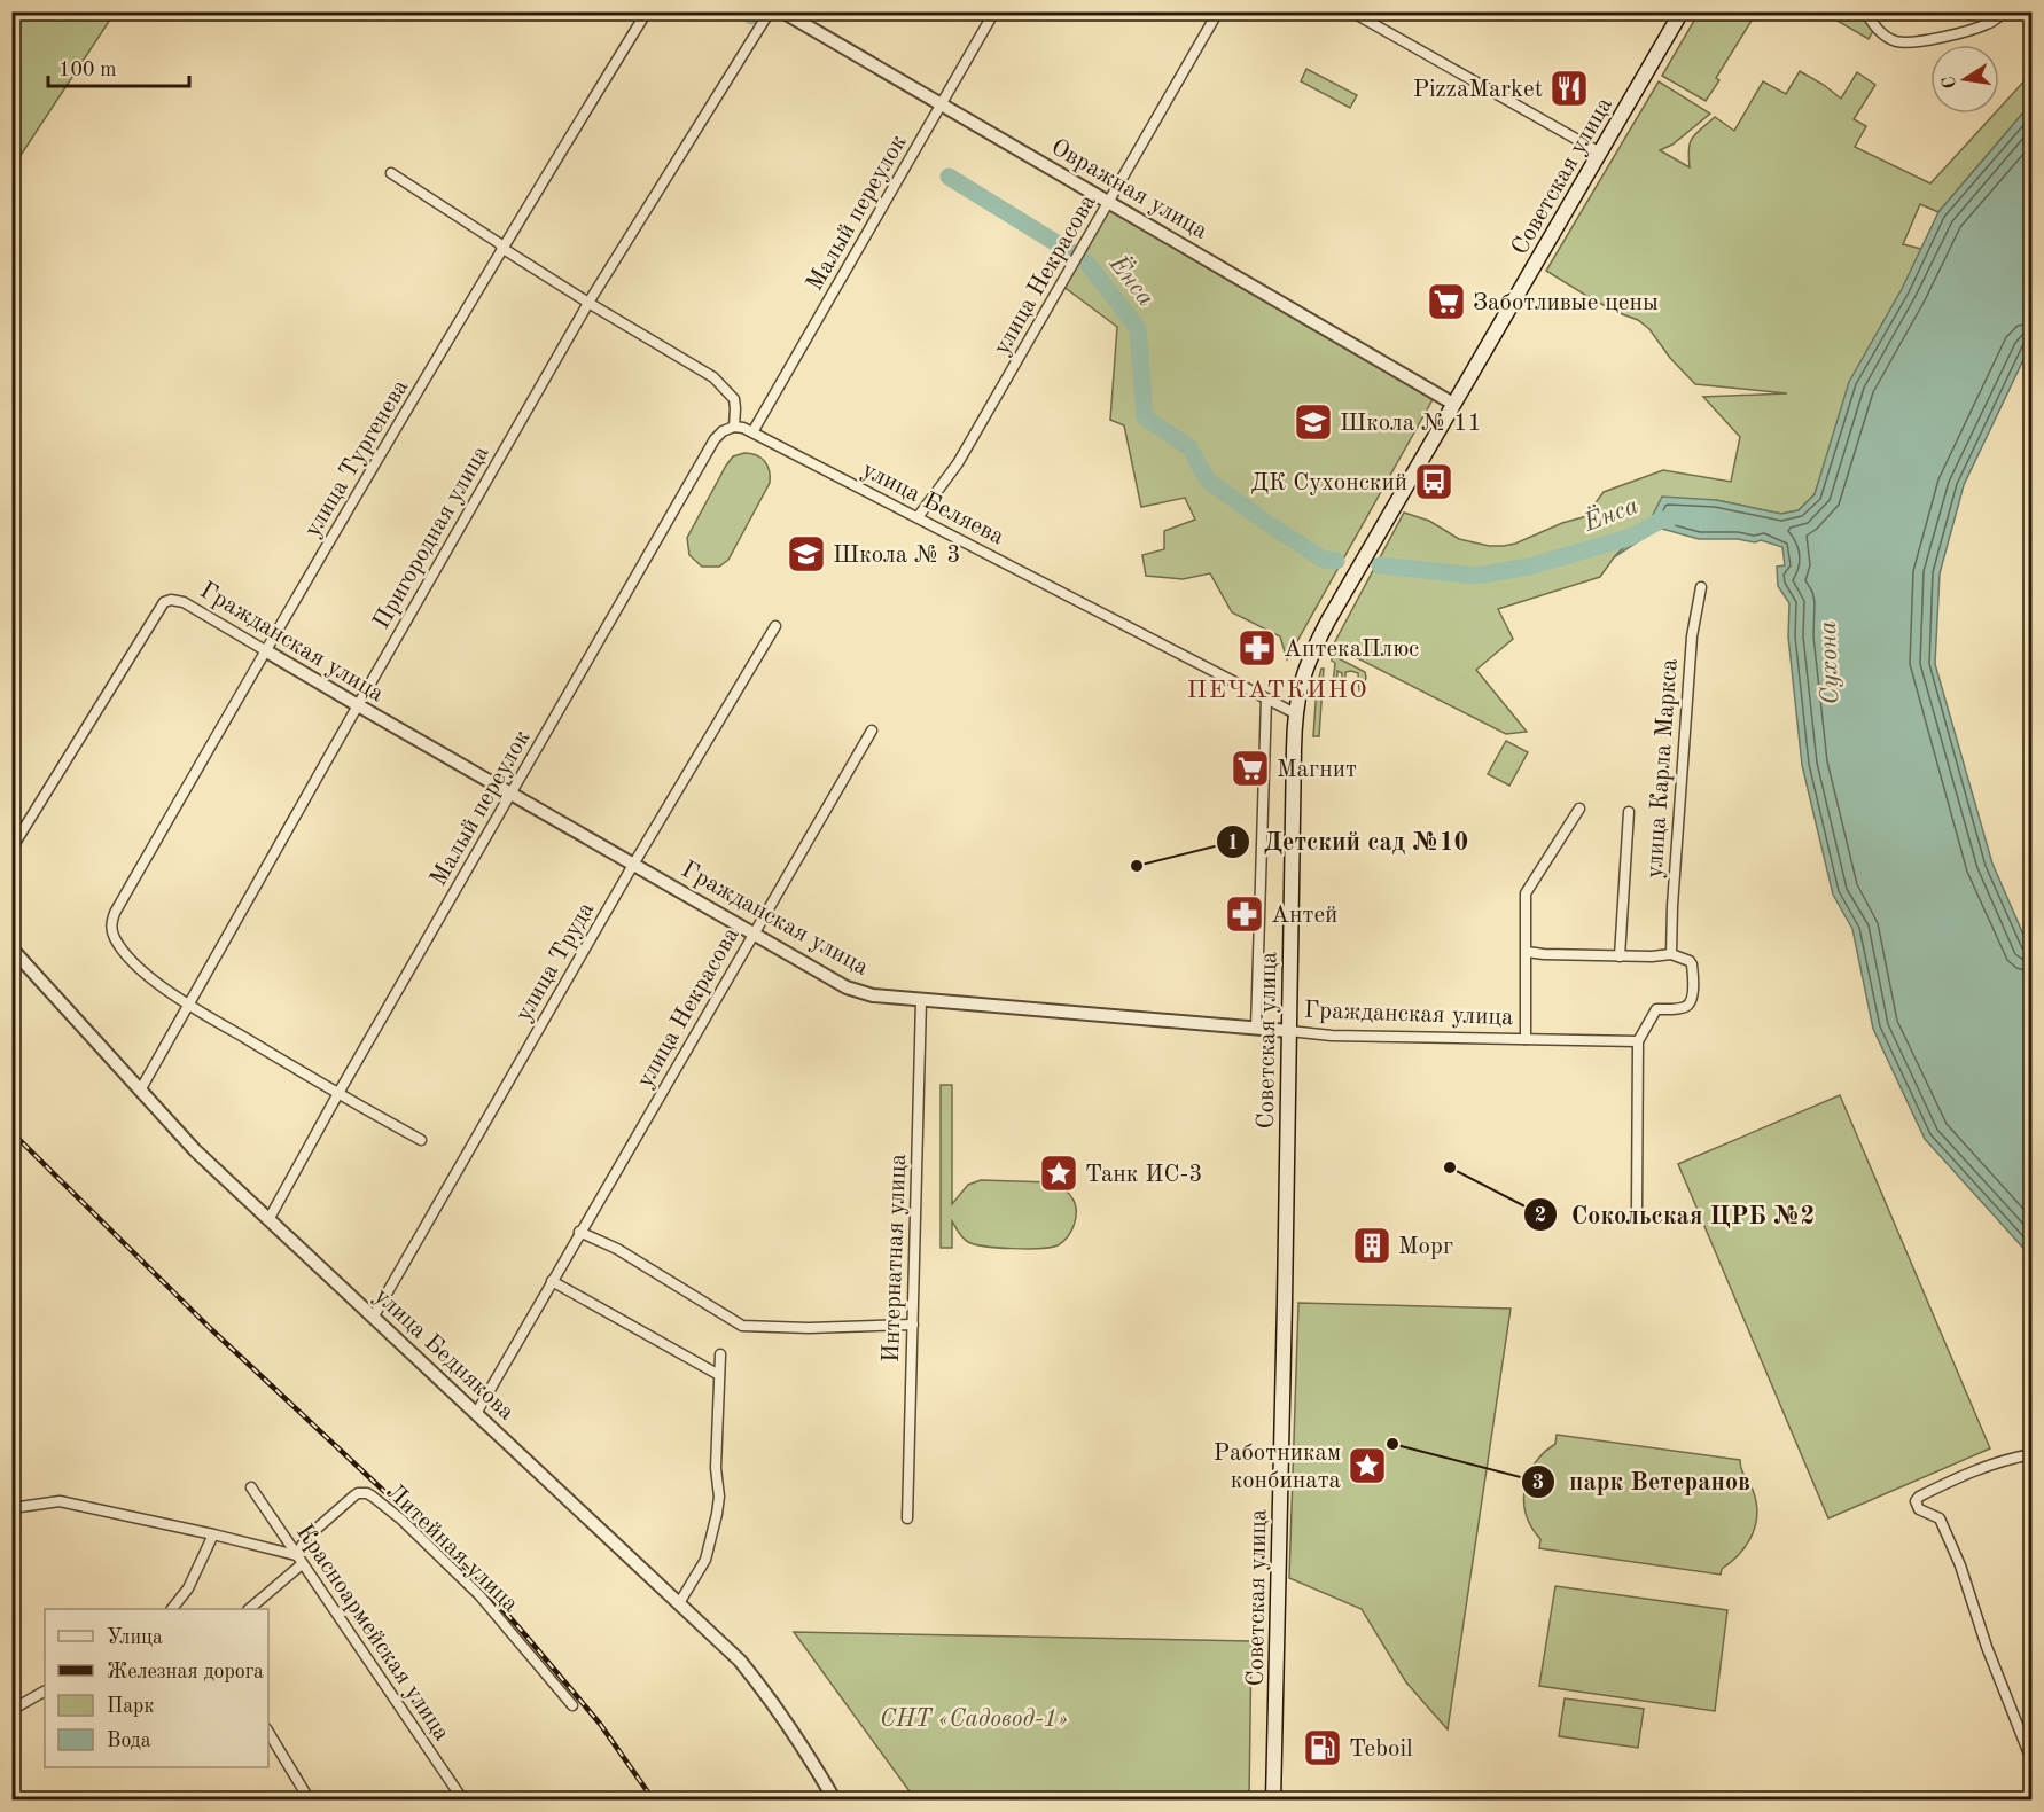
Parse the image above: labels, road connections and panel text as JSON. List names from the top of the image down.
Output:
{
  "streets": {
    "main road": ["Советская улица"],
    "street": [
      "Овражная улица",
      "Малый переулок",
      "улица Некрасова",
      "улица Тургенева",
      "улица Беляева",
      "Пригородная улица",
      "Гражданская улица",
      "улица Карла Маркса",
      "улица Труда",
      "Интернатная улица",
      "улица Беднякова",
      "Литейная улица",
      "Красноармейская улица"
    ]
  },
  "crossings": [
    ["Советская улица", "Овражная улица"],
    ["Советская улица", "улица Беляева"],
    ["Советская улица", "Гражданская улица"],
    ["Овражная улица", "Малый переулок"],
    ["Овражная улица", "улица Некрасова"],
    ["Малый переулок", "улица Беляева"],
    ["Малый переулок", "Гражданская улица"],
    ["Малый переулок", "улица Беднякова"],
    ["улица Некрасова", "улица Беляева"],
    ["улица Некрасова", "Гражданская улица"],
    ["улица Некрасова", "улица Беднякова"],
    ["улица Тургенева", "Пригородная улица"],
    ["улица Тургенева", "Гражданская улица"],
    ["Пригородная улица", "Гражданская улица"],
    ["Пригородная улица", "улица Беднякова"],
    ["Гражданская улица", "улица Труда"],
    ["Гражданская улица", "Интернатная улица"],
    ["улица Труда", "улица Беднякова"],
    ["Литейная улица", "Красноармейская улица"]
  ],
  "districts": ["ПЕЧАТКИНО"],
  "water": ["Ёнса", "Сухона"],
  "parks": ["СНТ «Садовод-1»"],
  "places": {
    "restaurant": ["PizzaMarket"],
    "supermarket": ["Заботливые цены", "Магнит"],
    "school or university": ["Школа № 11", "Школа № 3"],
    "bus stop": ["ДК Сухонский"],
    "pharmacy": ["АптекаПлюс", "Антей"],
    "other": ["Детский сад №10", "Сокольская ЦРБ №2", "парк Ветеранов"],
    "place": ["Танк ИС-3", "Работникам конбината"],
    "building": ["Морг"],
    "fuel station": ["Teboil"]
  },
  "legend": [
    "Улица",
    "Железная дорога",
    "Парк",
    "Вода"
  ],
  "scale_bar": "100 m",
  "north": "left"
}
